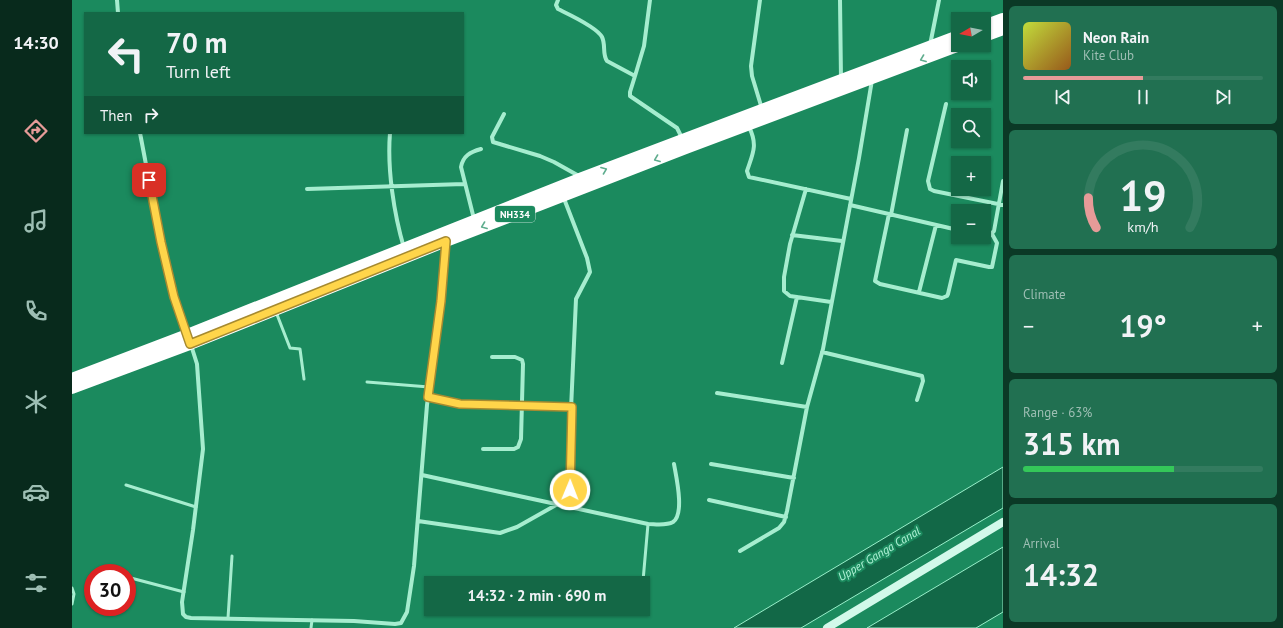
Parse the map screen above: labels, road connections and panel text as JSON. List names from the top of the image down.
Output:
{
  "streets": {
    "highway": ["NH334"]
  },
  "water": ["Upper Ganga Canal"],
  "north": "left",
  "page": {
    "tabs": "14:30",
    "map_buttons": ["+", "−"],
    "turn": ["70 m", "Turn left"],
    "song": ["Neon Rain", "Kite Club"],
    "then": "Then",
    "tile": [
      "Climate",
      ["Range · 63%", "315 km"],
      ["Arrival", "14:32"]
    ],
    "heat": ["−", "19°", "+"],
    "limit": "30",
    "trip": "14:32 · 2 min · 690 m",
    "gauge": ["19", "km/h"]
  }
}
